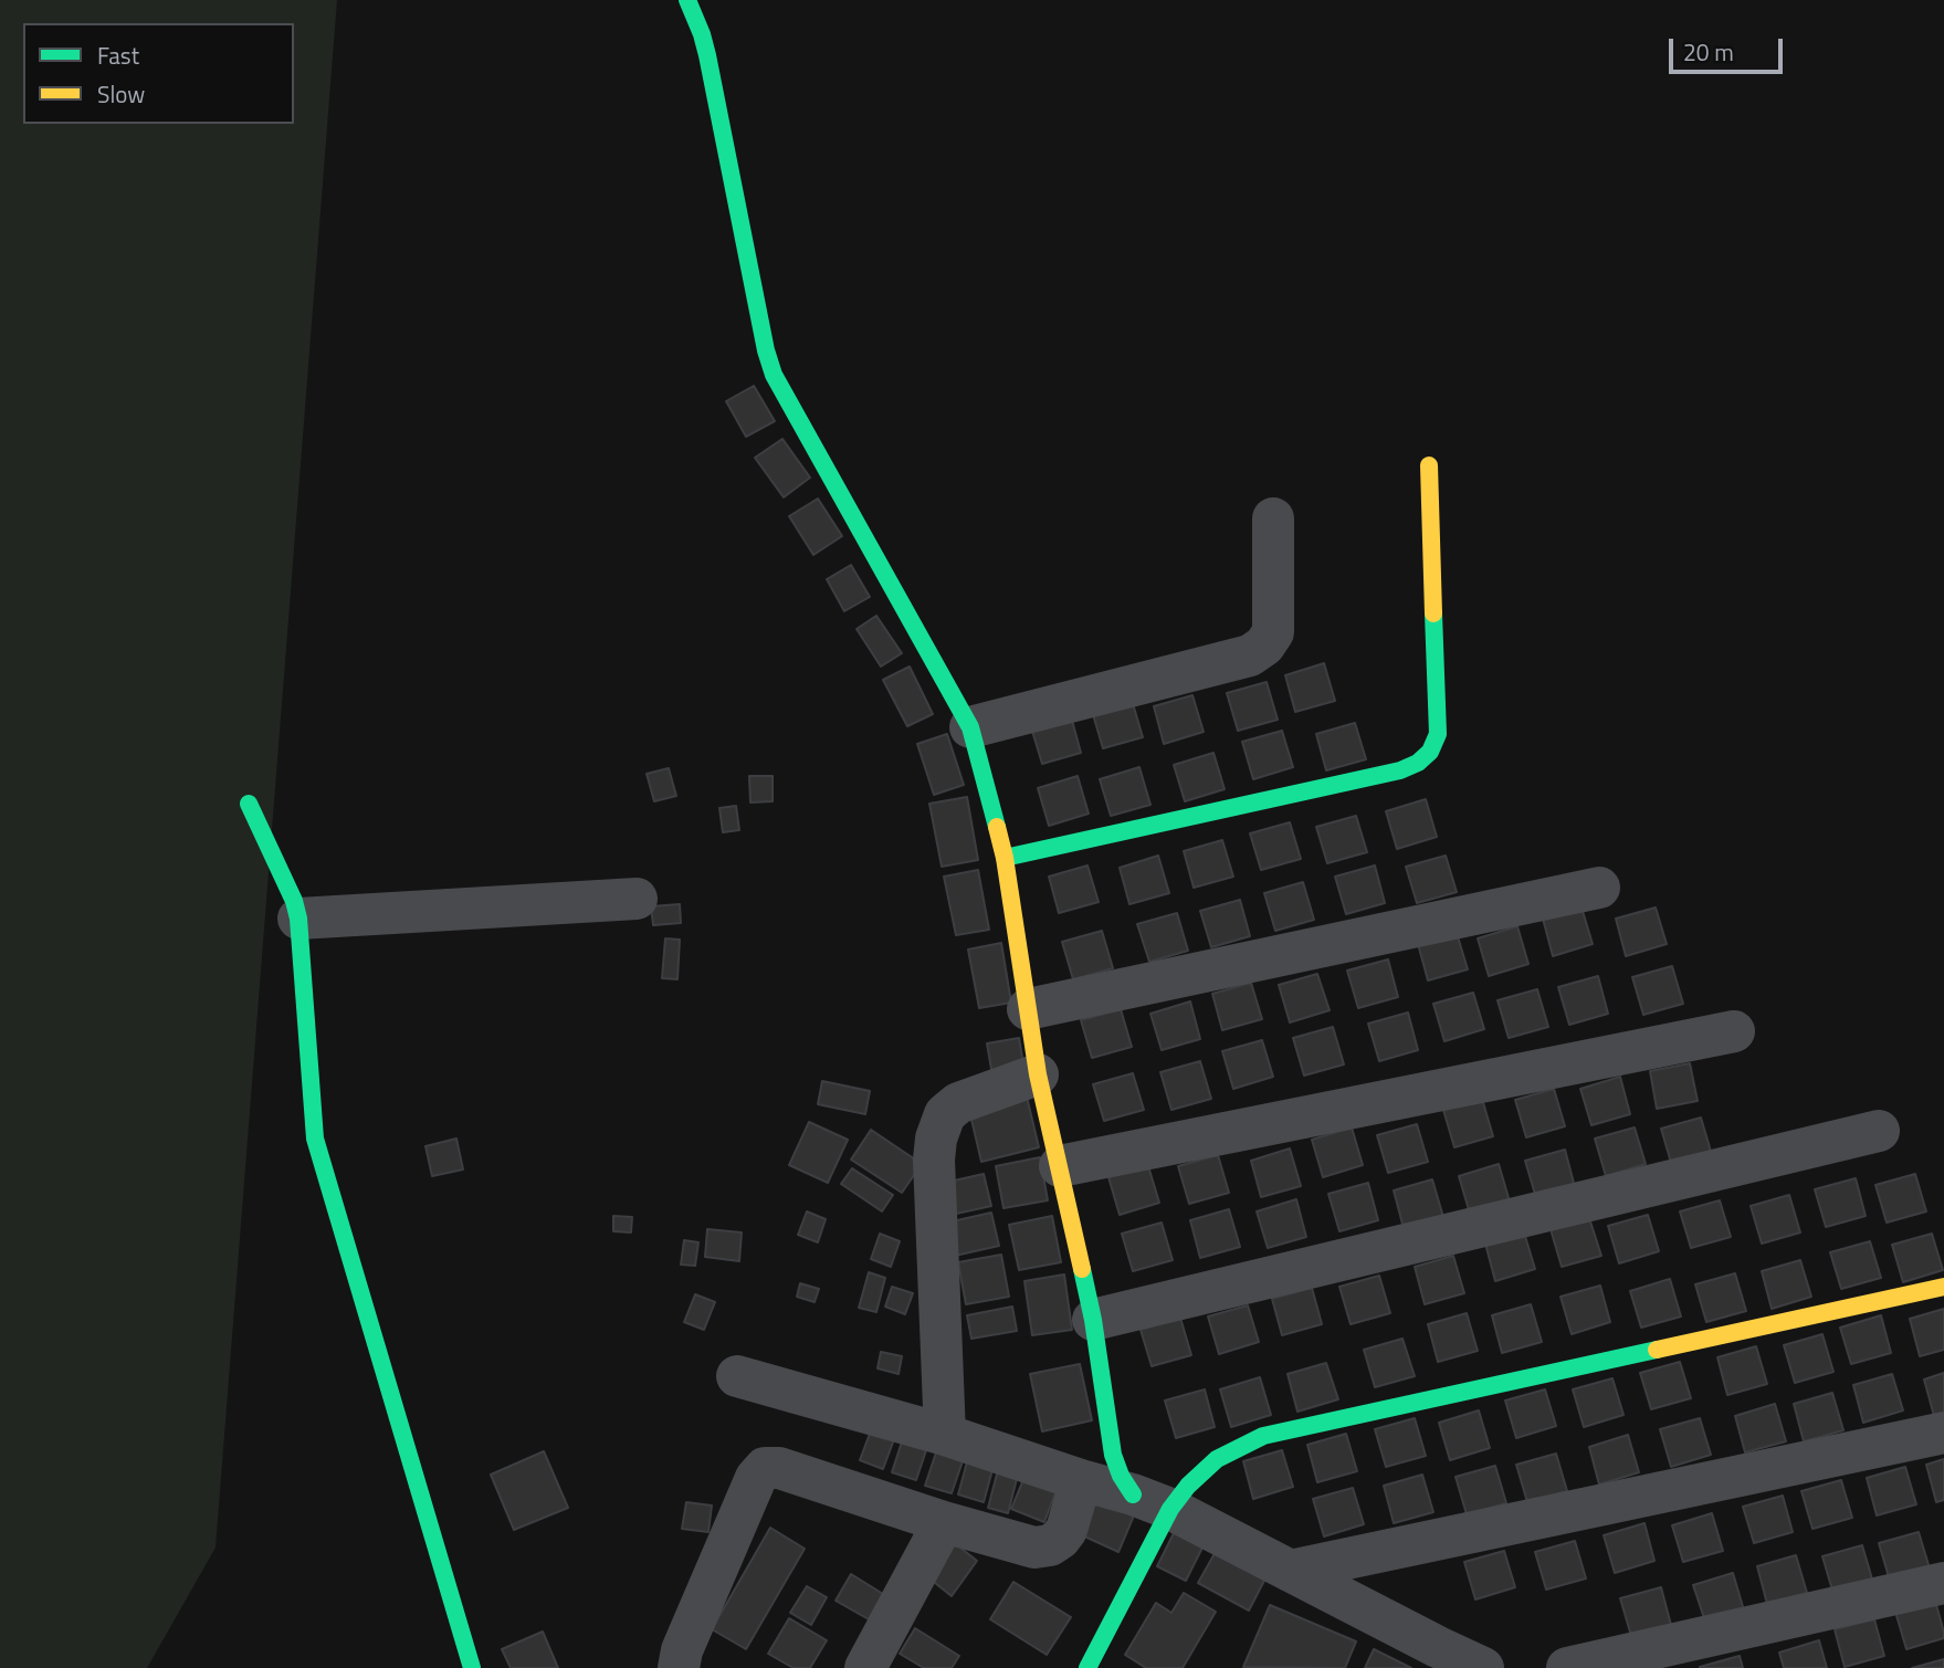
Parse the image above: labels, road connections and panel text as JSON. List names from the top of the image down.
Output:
{
  "legend": ["Fast", "Slow"],
  "scale_bar": "20 m"
}
